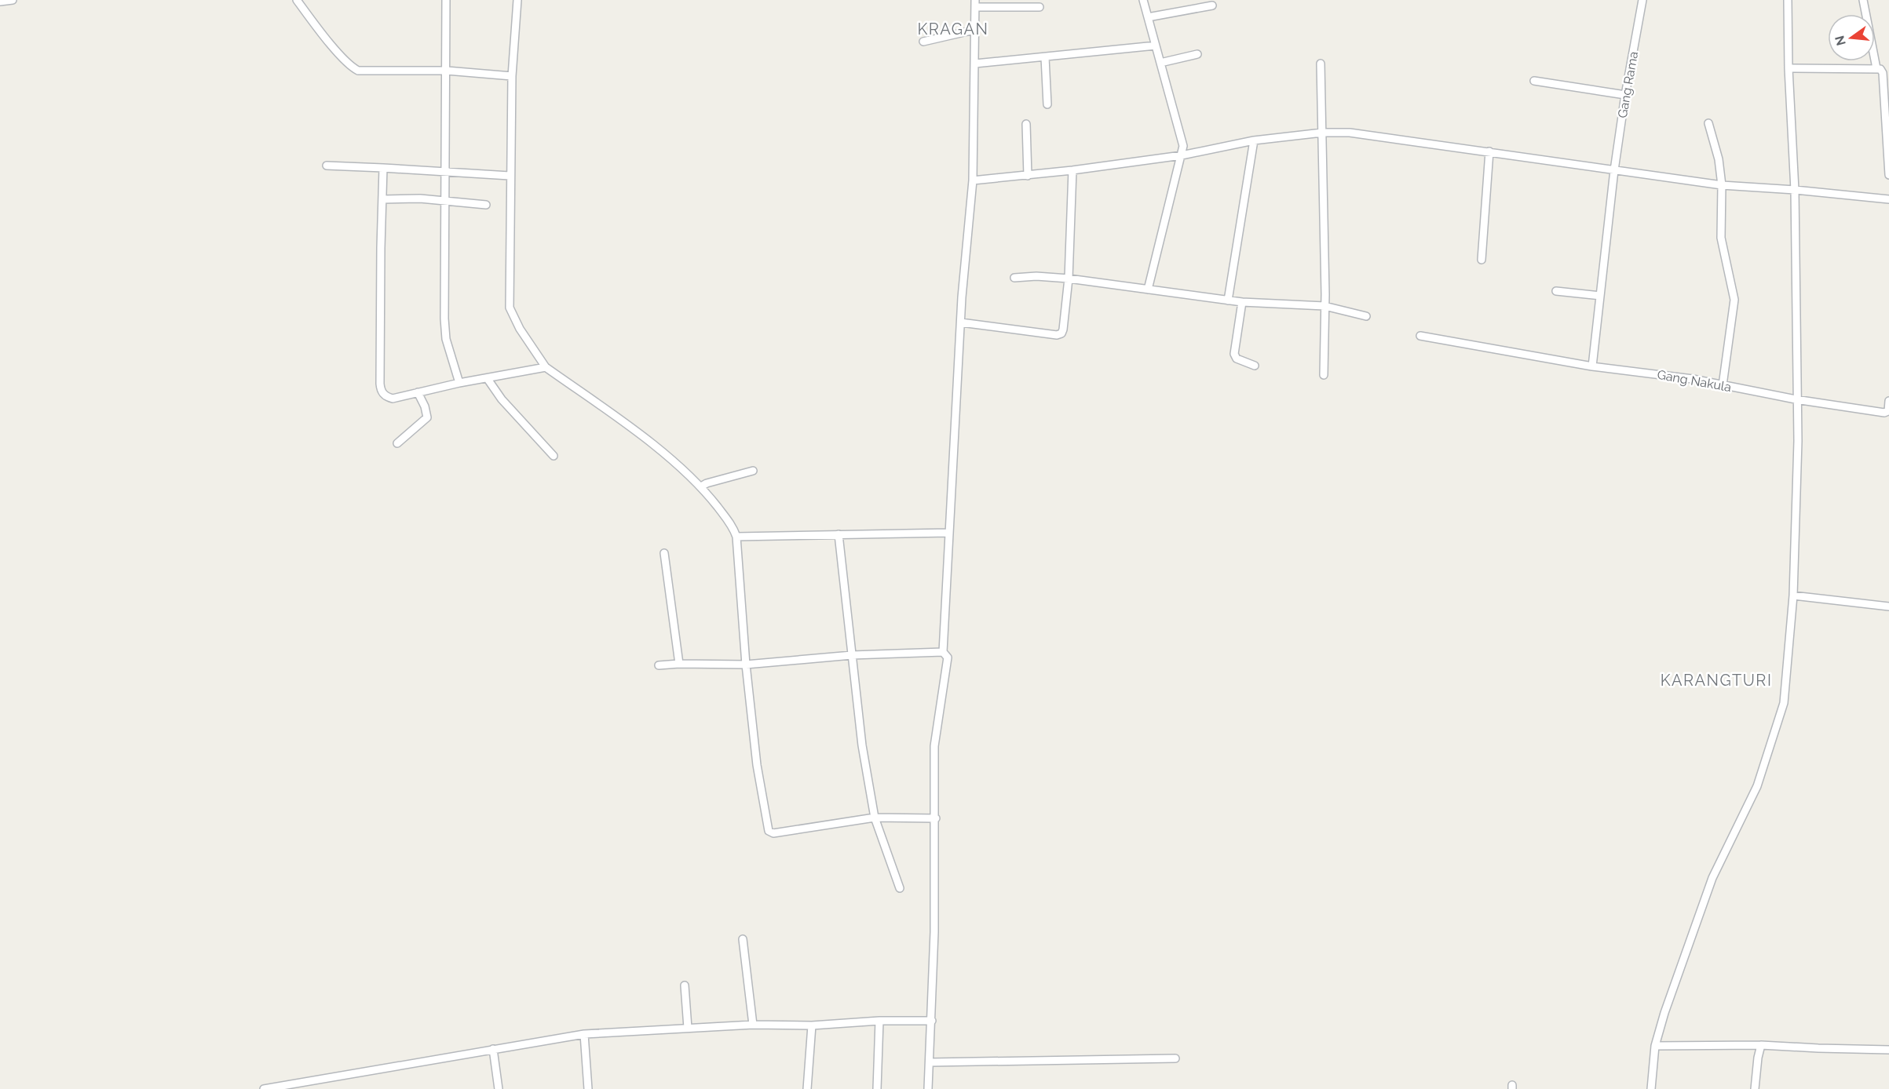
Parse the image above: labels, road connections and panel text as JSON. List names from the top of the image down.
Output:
{
  "streets": {
    "street": ["Gang Rama", "Gang Nakula"]
  },
  "crossings": [
    ["Gang Rama", "Gang Nakula"]
  ],
  "districts": ["KRAGAN", "KARANGTURI"],
  "north": "left"
}
